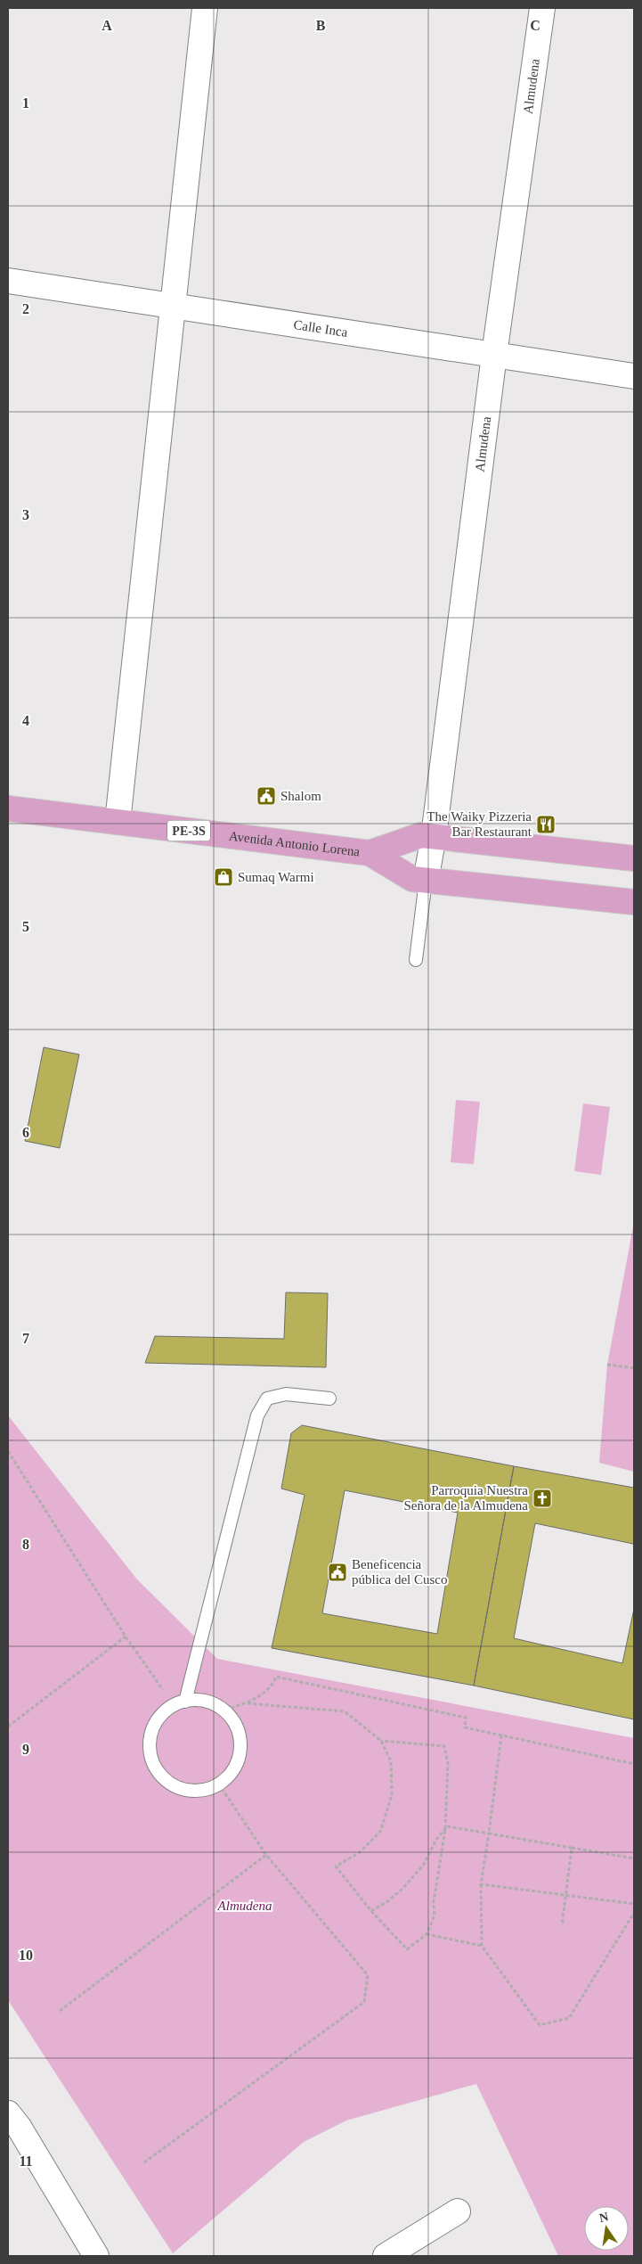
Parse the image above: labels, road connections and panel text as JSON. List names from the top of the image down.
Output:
{
  "streets": {
    "highway": ["PE-3S", "Avenida Antonio Lorena"],
    "street": ["Almudena", "Calle Inca"]
  },
  "crossings": [
    ["Almudena", "Calle Inca"],
    ["Almudena", "Avenida Antonio Lorena"]
  ],
  "parks": ["Almudena"],
  "places": {
    "public building": ["Shalom", "Beneficencia pública del Cusco"],
    "restaurant": ["The Waiky Pizzeria Bar Restaurant"],
    "shop": ["Sumaq Warmi"],
    "church": ["Parroquia Nuestra Señora de la Almudena"]
  },
  "north": "top",
  "grid": {
    "columns": ["A", "B", "C"],
    "rows": [
      "1",
      "2",
      "3",
      "4",
      "5",
      "6",
      "7",
      "8",
      "9",
      "10",
      "11"
    ]
  }
}
